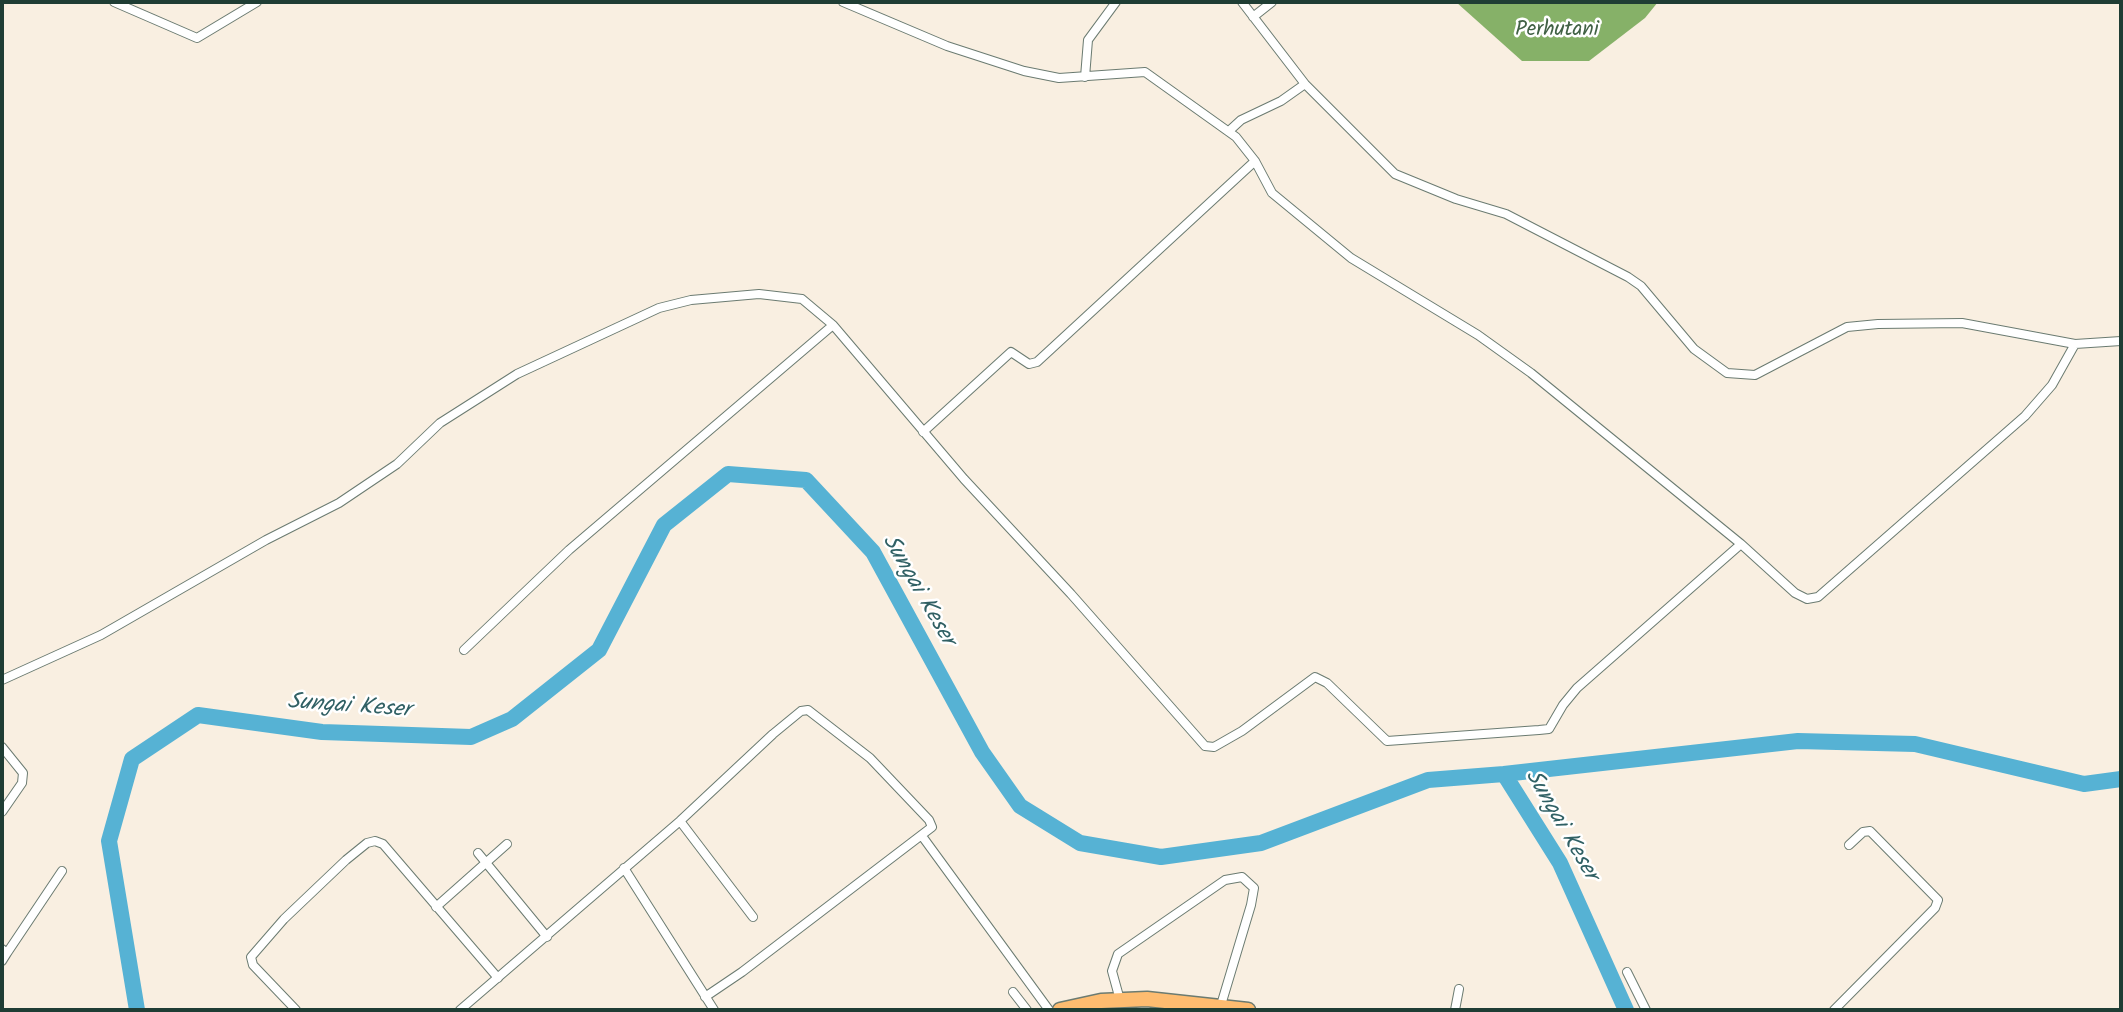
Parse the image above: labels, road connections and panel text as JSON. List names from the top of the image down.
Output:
{
  "water": ["Sungai Keser"],
  "parks": ["Perhutani"]
}
